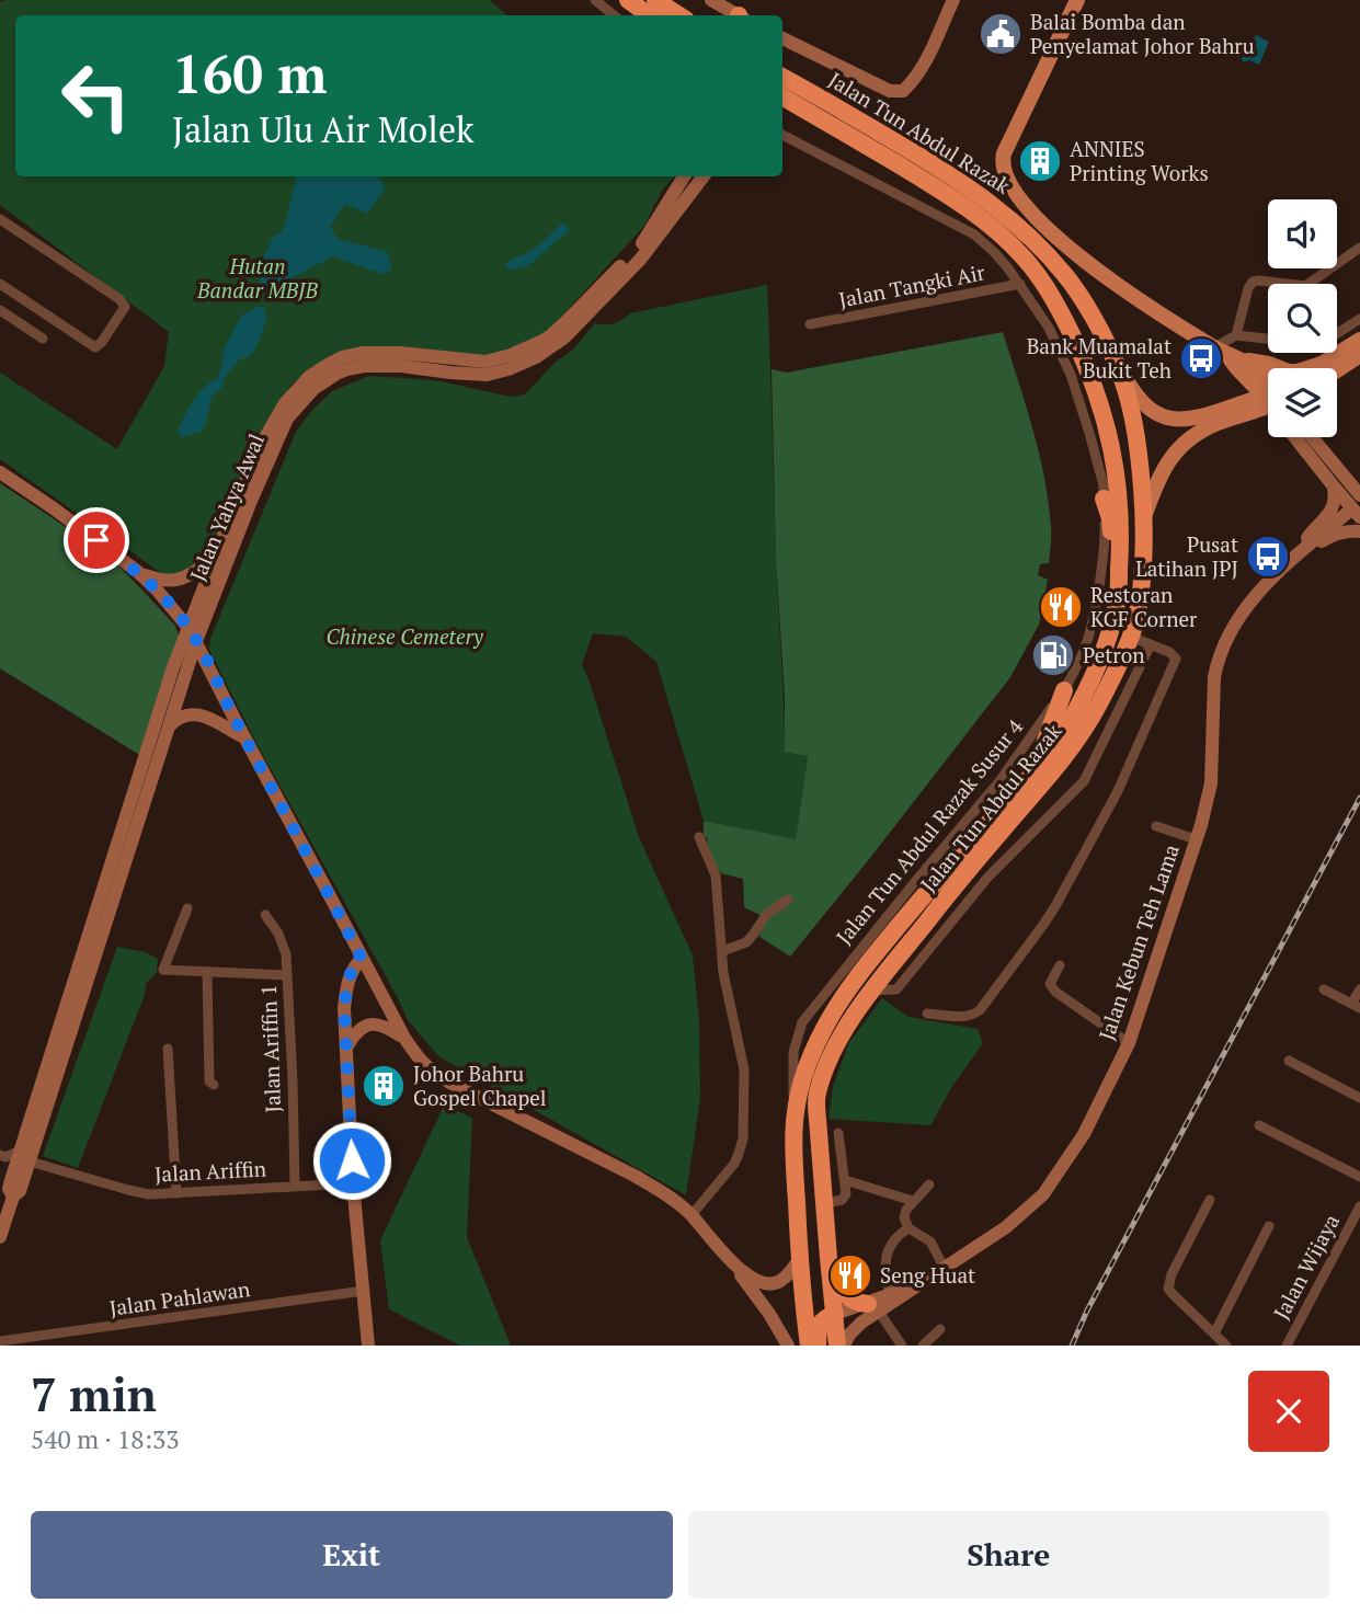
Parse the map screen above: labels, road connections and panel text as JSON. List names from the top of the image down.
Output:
{
  "streets": {
    "highway": ["Jalan Tun Abdul Razak"],
    "street": [
      "Jalan Tangki Air",
      "Jalan Yahya Awal",
      "Jalan Tun Abdul Razak Susur 4",
      "Jalan Kebun Teh Lama",
      "Jalan Ariffin 1",
      "Jalan Ariffin",
      "Jalan Wijaya",
      "Jalan Pahlawan"
    ]
  },
  "crossings": [
    ["Jalan Tun Abdul Razak", "Jalan Tun Abdul Razak Susur 4"],
    ["Jalan Tun Abdul Razak", "Jalan Kebun Teh Lama"],
    ["Jalan Tangki Air", "Jalan Tun Abdul Razak Susur 4"],
    ["Jalan Yahya Awal", "Jalan Ariffin"],
    ["Jalan Ariffin 1", "Jalan Ariffin"]
  ],
  "parks": ["Hutan Bandar MBJB", "Chinese Cemetery"],
  "places": {
    "public building": ["Balai Bomba dan Penyelamat Johor Bahru"],
    "building": ["ANNIES Printing Works", "Johor Bahru Gospel Chapel"],
    "bus stop": ["Bank Muamalat Bukit Teh", "Pusat Latihan JPJ"],
    "restaurant": ["Restoran KGF Corner", "Seng Huat"],
    "fuel station": ["Petron"]
  },
  "page": {
    "turn": ["160 m", "Jalan Ulu Air Molek"],
    "heading": ["7 min", "540 m · 18:33"],
    "buttons": ["Exit", "Share"]
  }
}
